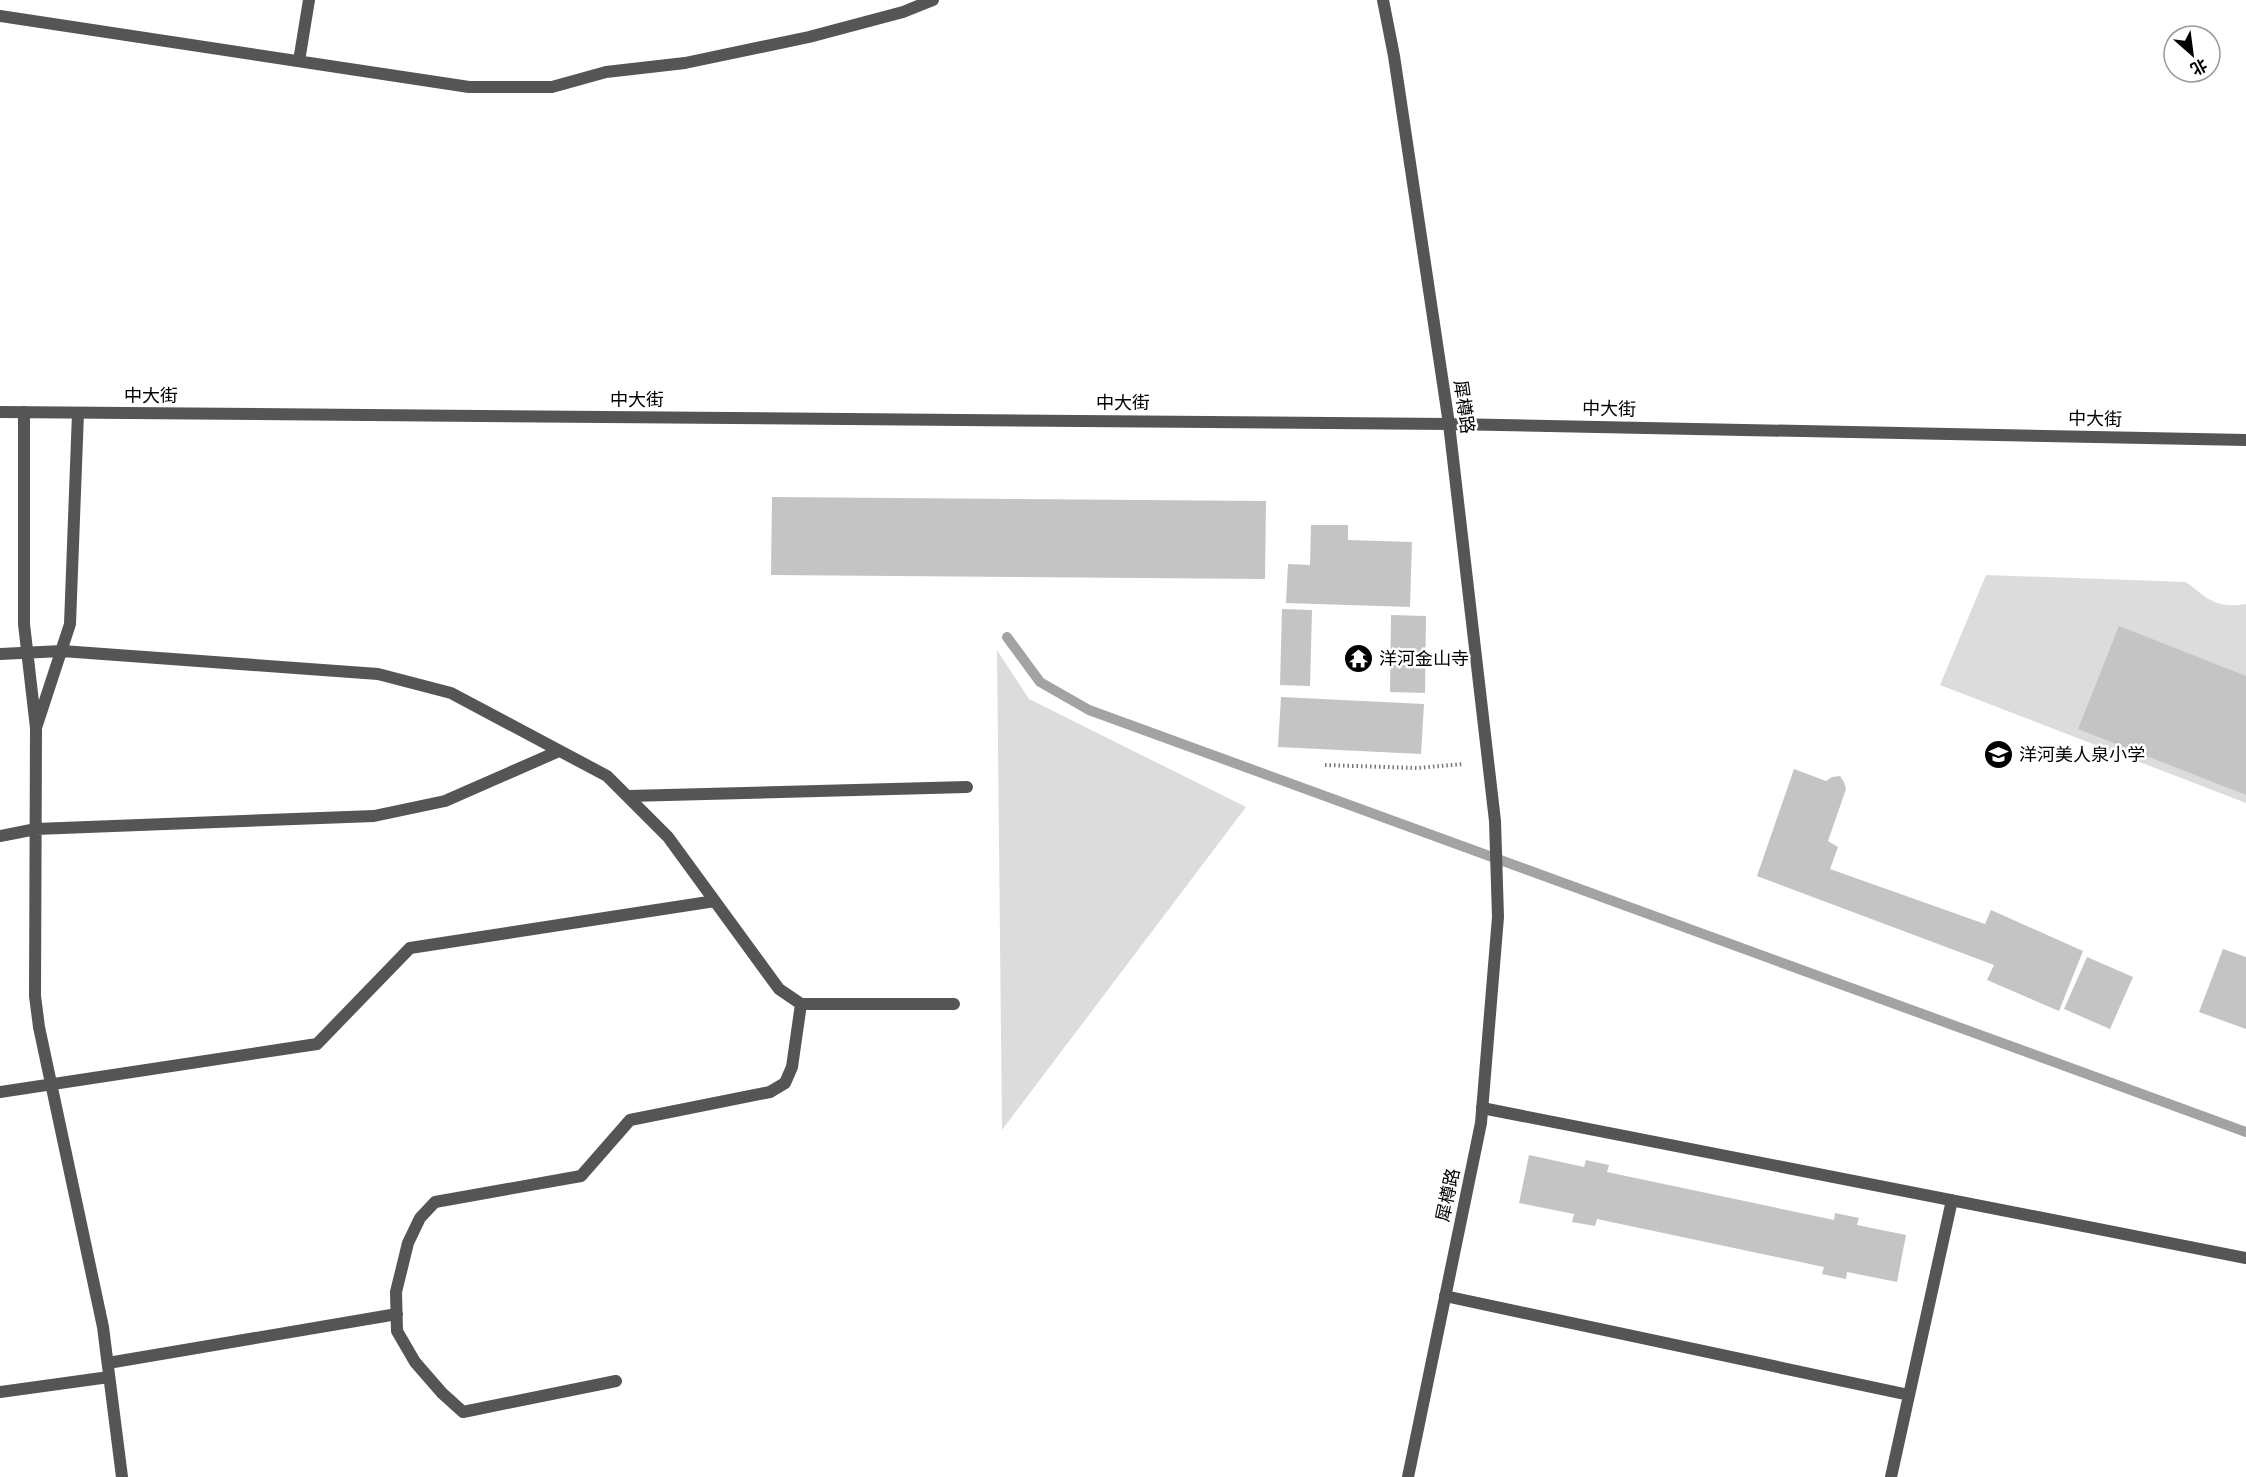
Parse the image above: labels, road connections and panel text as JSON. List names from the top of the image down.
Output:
{
  "streets": {
    "street": ["中大街", "犀樽路"]
  },
  "crossings": [
    ["中大街", "犀樽路"]
  ],
  "places": {
    "temple": ["洋河金山寺"],
    "school or university": ["洋河美人泉小学"]
  },
  "north": "bottom right"
}
